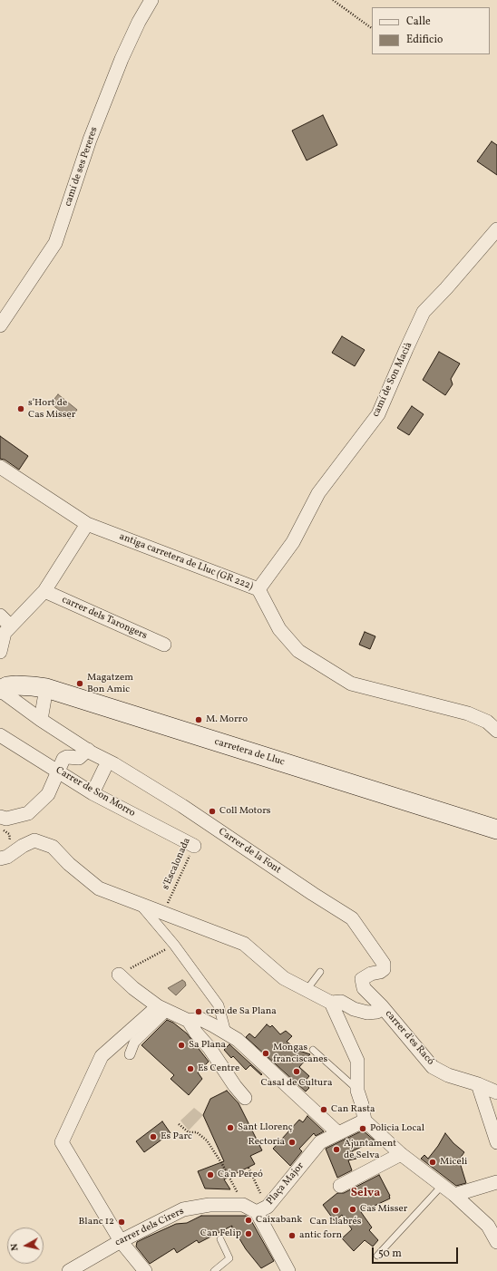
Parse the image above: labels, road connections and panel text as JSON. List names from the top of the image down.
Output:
{
  "streets": {
    "main road": ["carretera de Lluc"],
    "street": [
      "camí de ses Pereres",
      "camí de Son Macià",
      "antiga carretera de Lluc (GR 222)",
      "carrer dels Tarongers",
      "Carrer de Son Morro",
      "Carrer de la Font",
      "carrer d'es Racó",
      "Plaça Major",
      "carrer dels Cirers"
    ],
    "path": ["s'Escalonada"]
  },
  "crossings": [
    ["camí de Son Macià", "antiga carretera de Lluc (GR 222)"],
    ["carretera de Lluc", "Carrer de la Font"],
    ["Carrer de Son Morro", "s'Escalonada"],
    ["Carrer de la Font", "carrer d'es Racó"],
    ["Plaça Major", "carrer dels Cirers"]
  ],
  "districts": ["Selva"],
  "places": [
    "s’Hort de Cas Misser",
    "Magatzem Bon Amic",
    "M. Morro",
    "Coll Motors",
    "creu de Sa Plana",
    "Sa Plana",
    "Mongas franciscanes",
    "Es Centre",
    "Casal de Cultura",
    "Can Rasta",
    "Sant Llorenç",
    "Policia Local",
    "Es Parc",
    "Rectoria",
    "Ajuntament de Selva",
    "Miceli",
    "Ca'n Pereó",
    "Cas Misser",
    "Can Llabrés",
    "Caixabank",
    "Blanc 12",
    "Can Felip",
    "antic forn"
  ],
  "legend": ["Calle", "Edificio"],
  "scale_bar": "50 m",
  "north": "left"
}
